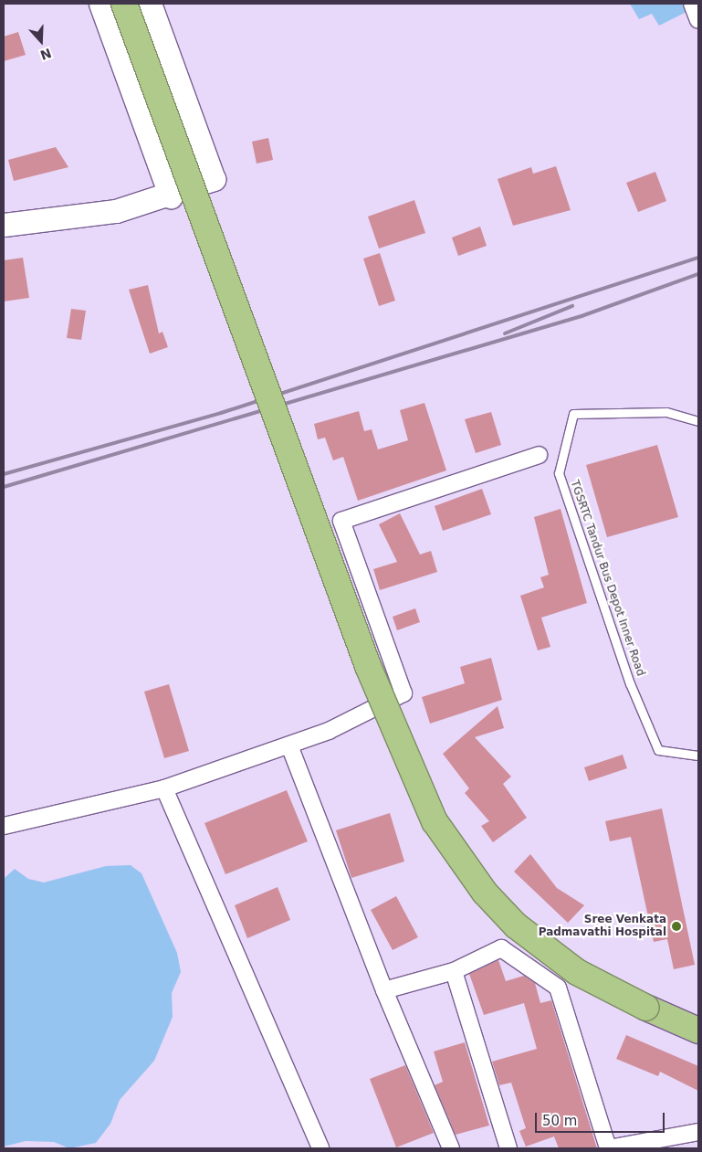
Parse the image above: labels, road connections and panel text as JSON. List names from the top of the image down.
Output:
{
  "streets": {
    "lane": ["TGSRTC Tandur Bus Depot Inner Road"]
  },
  "places": ["Sree Venkata Padmavathi Hospital"],
  "scale_bar": "50 m",
  "north": "bottom"
}
